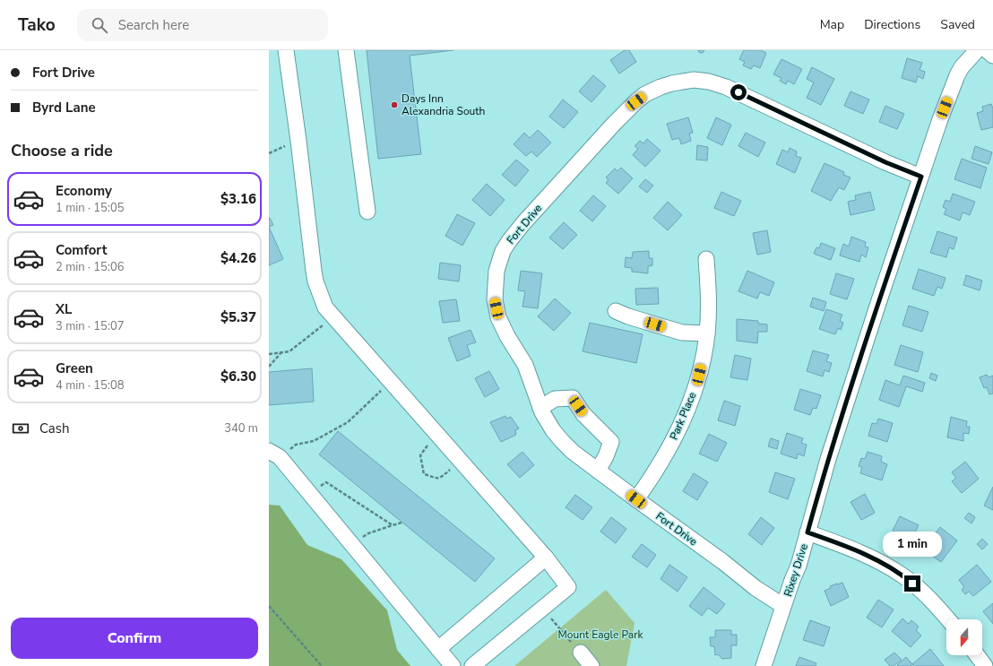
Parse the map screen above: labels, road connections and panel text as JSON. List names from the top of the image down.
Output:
{
  "streets": {
    "street": ["Fort Drive", "Park Place", "Rixey Drive"]
  },
  "crossings": [
    ["Fort Drive", "Park Place"],
    ["Fort Drive", "Rixey Drive"]
  ],
  "parks": ["Mount Eagle Park"],
  "places": ["Days Inn Alexandria South"],
  "north": "bottom",
  "page": {
    "header": "Tako",
    "search": "Search here",
    "nav": ["Map", "Directions", "Saved"],
    "banner": ["Fort Drive", "Byrd Lane"],
    "heading": "Choose a ride",
    "list": [
      {
        "name": "Economy",
        "note": "1 min · 15:05",
        "value": "$3.16"
      },
      {
        "name": "Comfort",
        "note": "2 min · 15:06",
        "value": "$4.26"
      },
      {
        "name": "XL",
        "note": "3 min · 15:07",
        "value": "$5.37"
      },
      {
        "name": "Green",
        "note": "4 min · 15:08",
        "value": "$6.30"
      }
    ],
    "pay": ["Cash", "340 m"],
    "bubble": "1 min",
    "buttons": "Confirm"
  }
}
